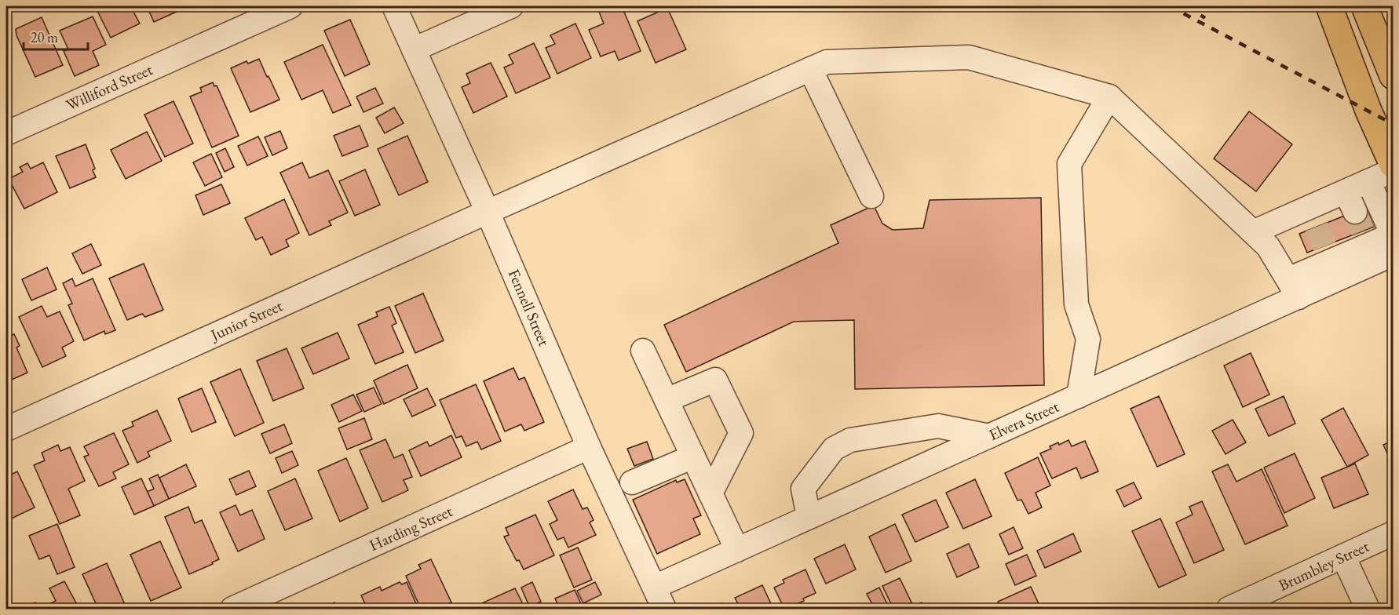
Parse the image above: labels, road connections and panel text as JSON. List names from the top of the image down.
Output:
{
  "streets": {
    "street": [
      "Williford Street",
      "Fennell Street",
      "Junior Street",
      "Elvera Street",
      "Harding Street",
      "Brumbley Street"
    ]
  },
  "crossings": [
    ["Fennell Street", "Junior Street"],
    ["Fennell Street", "Elvera Street"],
    ["Fennell Street", "Harding Street"]
  ],
  "scale_bar": "20 m"
}
